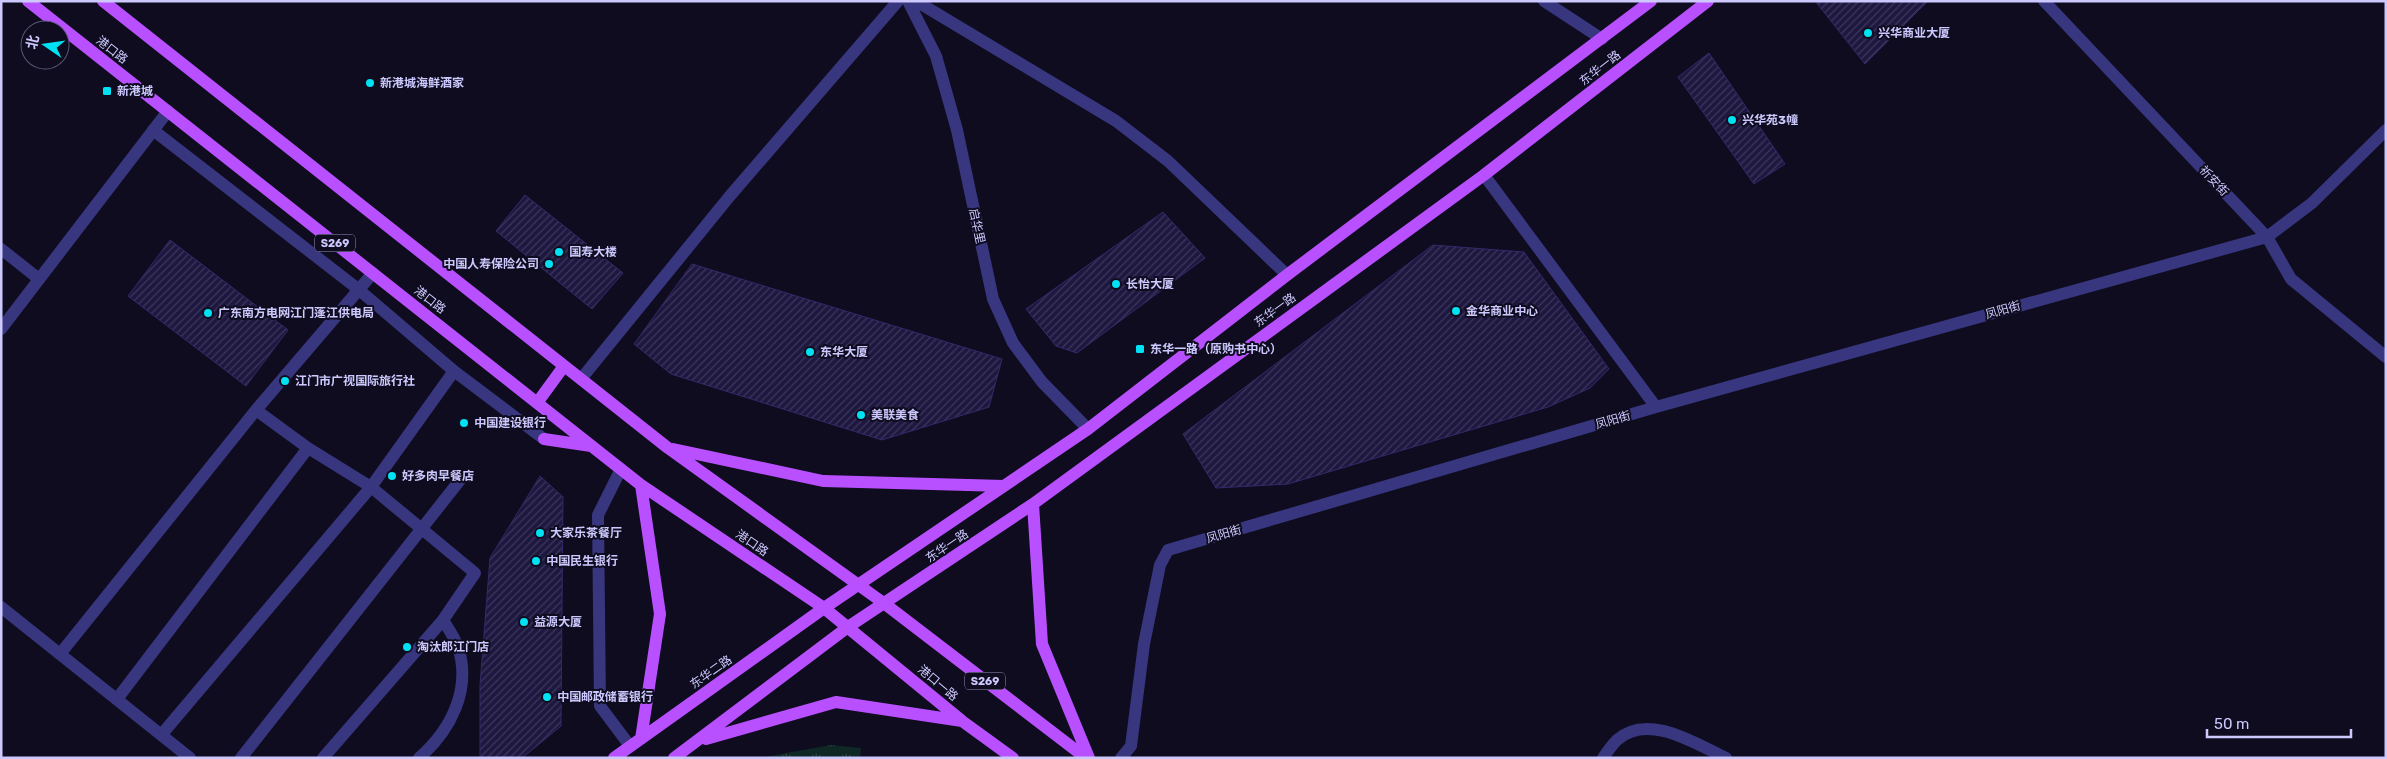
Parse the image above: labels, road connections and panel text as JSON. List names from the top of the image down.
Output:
{
  "streets": {
    "main road": [
      "港口路",
      "东华一路",
      "S269",
      "东华二路",
      "港口一路"
    ],
    "street": ["祈安街", "启华里", "凤阳街"]
  },
  "crossings": [
    ["港口路", "东华一路"],
    ["港口路", "S269"],
    ["港口路", "东华二路"],
    ["东华一路", "启华里"],
    ["东华一路", "S269"],
    ["东华一路", "东华二路"],
    ["东华一路", "港口一路"],
    ["祈安街", "凤阳街"],
    ["S269", "东华二路"],
    ["S269", "港口一路"]
  ],
  "places": {
    "other": [
      "兴华商业大厦",
      "新港城海鲜酒家",
      "兴华苑3幢",
      "国寿大楼",
      "中国人寿保险公司",
      "长怡大厦",
      "金华商业中心",
      "广东南方电网江门蓬江供电局",
      "东华大厦",
      "江门市广视国际旅行社",
      "美联美食",
      "中国建设银行",
      "好多肉早餐店",
      "大家乐茶餐厅",
      "中国民生银行",
      "益源大厦",
      "淘汰郎江门店",
      "中国邮政储蓄银行"
    ],
    "transit": ["新港城", "东华一路（原购书中心）"]
  },
  "scale_bar": "50 m",
  "north": "left"
}
